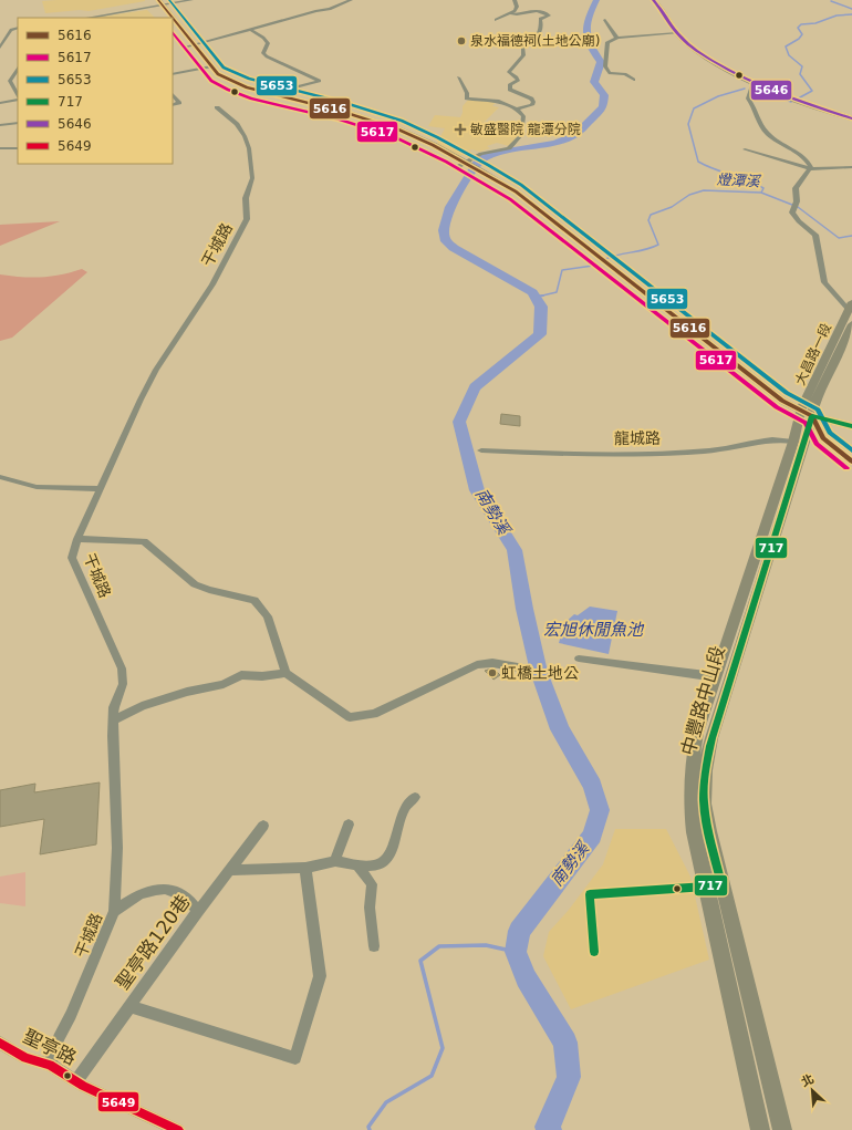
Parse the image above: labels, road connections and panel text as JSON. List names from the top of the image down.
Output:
{
  "streets": {
    "main road": ["大昌路一段", "中豐路中山段"],
    "street": [
      "干城路",
      "龍城路",
      "聖亭路120巷",
      "聖亭路"
    ]
  },
  "crossings": [
    ["干城路", "聖亭路"],
    ["大昌路一段", "中豐路中山段"],
    ["龍城路", "中豐路中山段"],
    ["聖亭路120巷", "聖亭路"]
  ],
  "water": ["燈潭溪", "南勢溪", "宏旭休閒魚池"],
  "places": {
    "other": ["泉水福德祠(土地公廟)", "虹橋土地公"],
    "health": ["敏盛醫院 龍潭分院"]
  },
  "lines": [
    "transit line 5616",
    "transit line 5653",
    "transit line 5646",
    "transit line 5617",
    "transit line 717",
    "transit line 5649"
  ],
  "legend": [
    "5616",
    "5617",
    "5653",
    "717",
    "5646",
    "5649"
  ],
  "north": "top left"
}
